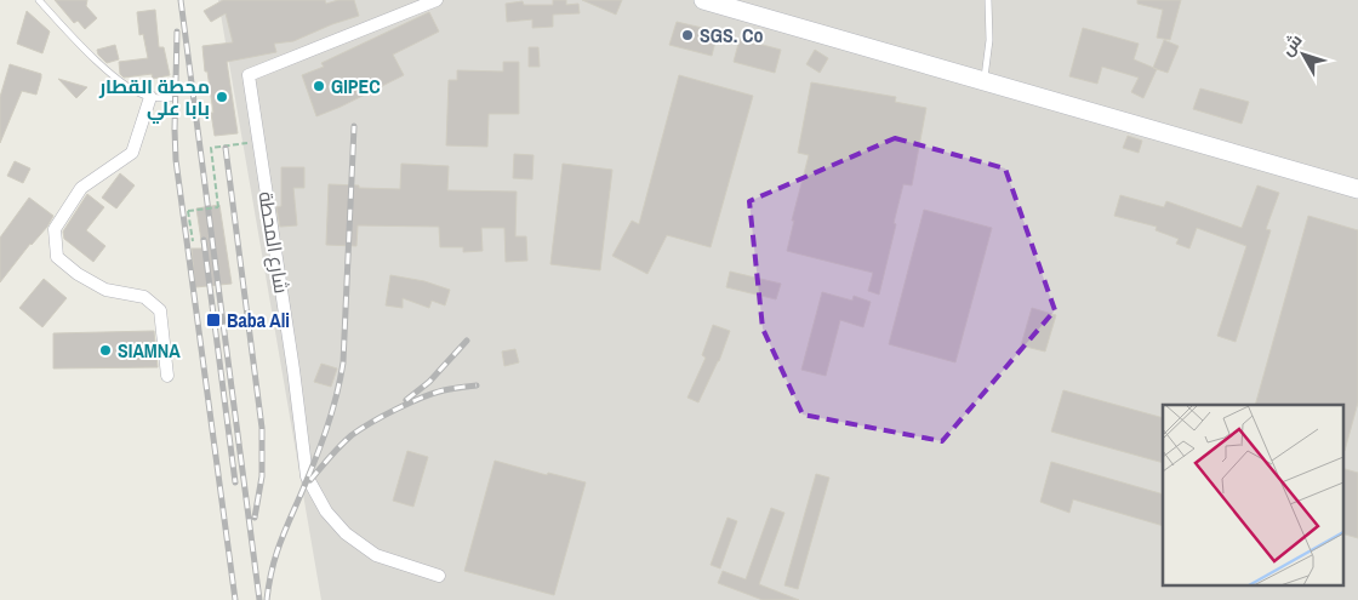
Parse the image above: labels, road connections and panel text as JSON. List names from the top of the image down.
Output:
{
  "streets": {
    "street": ["شارع المحطة"]
  },
  "places": {
    "other": [
      "SGS. Co",
      "GIPEC",
      "محطة القطار بابا علي",
      "SIAMNA"
    ],
    "transit": ["Baba Ali"]
  },
  "north": "top left"
}
